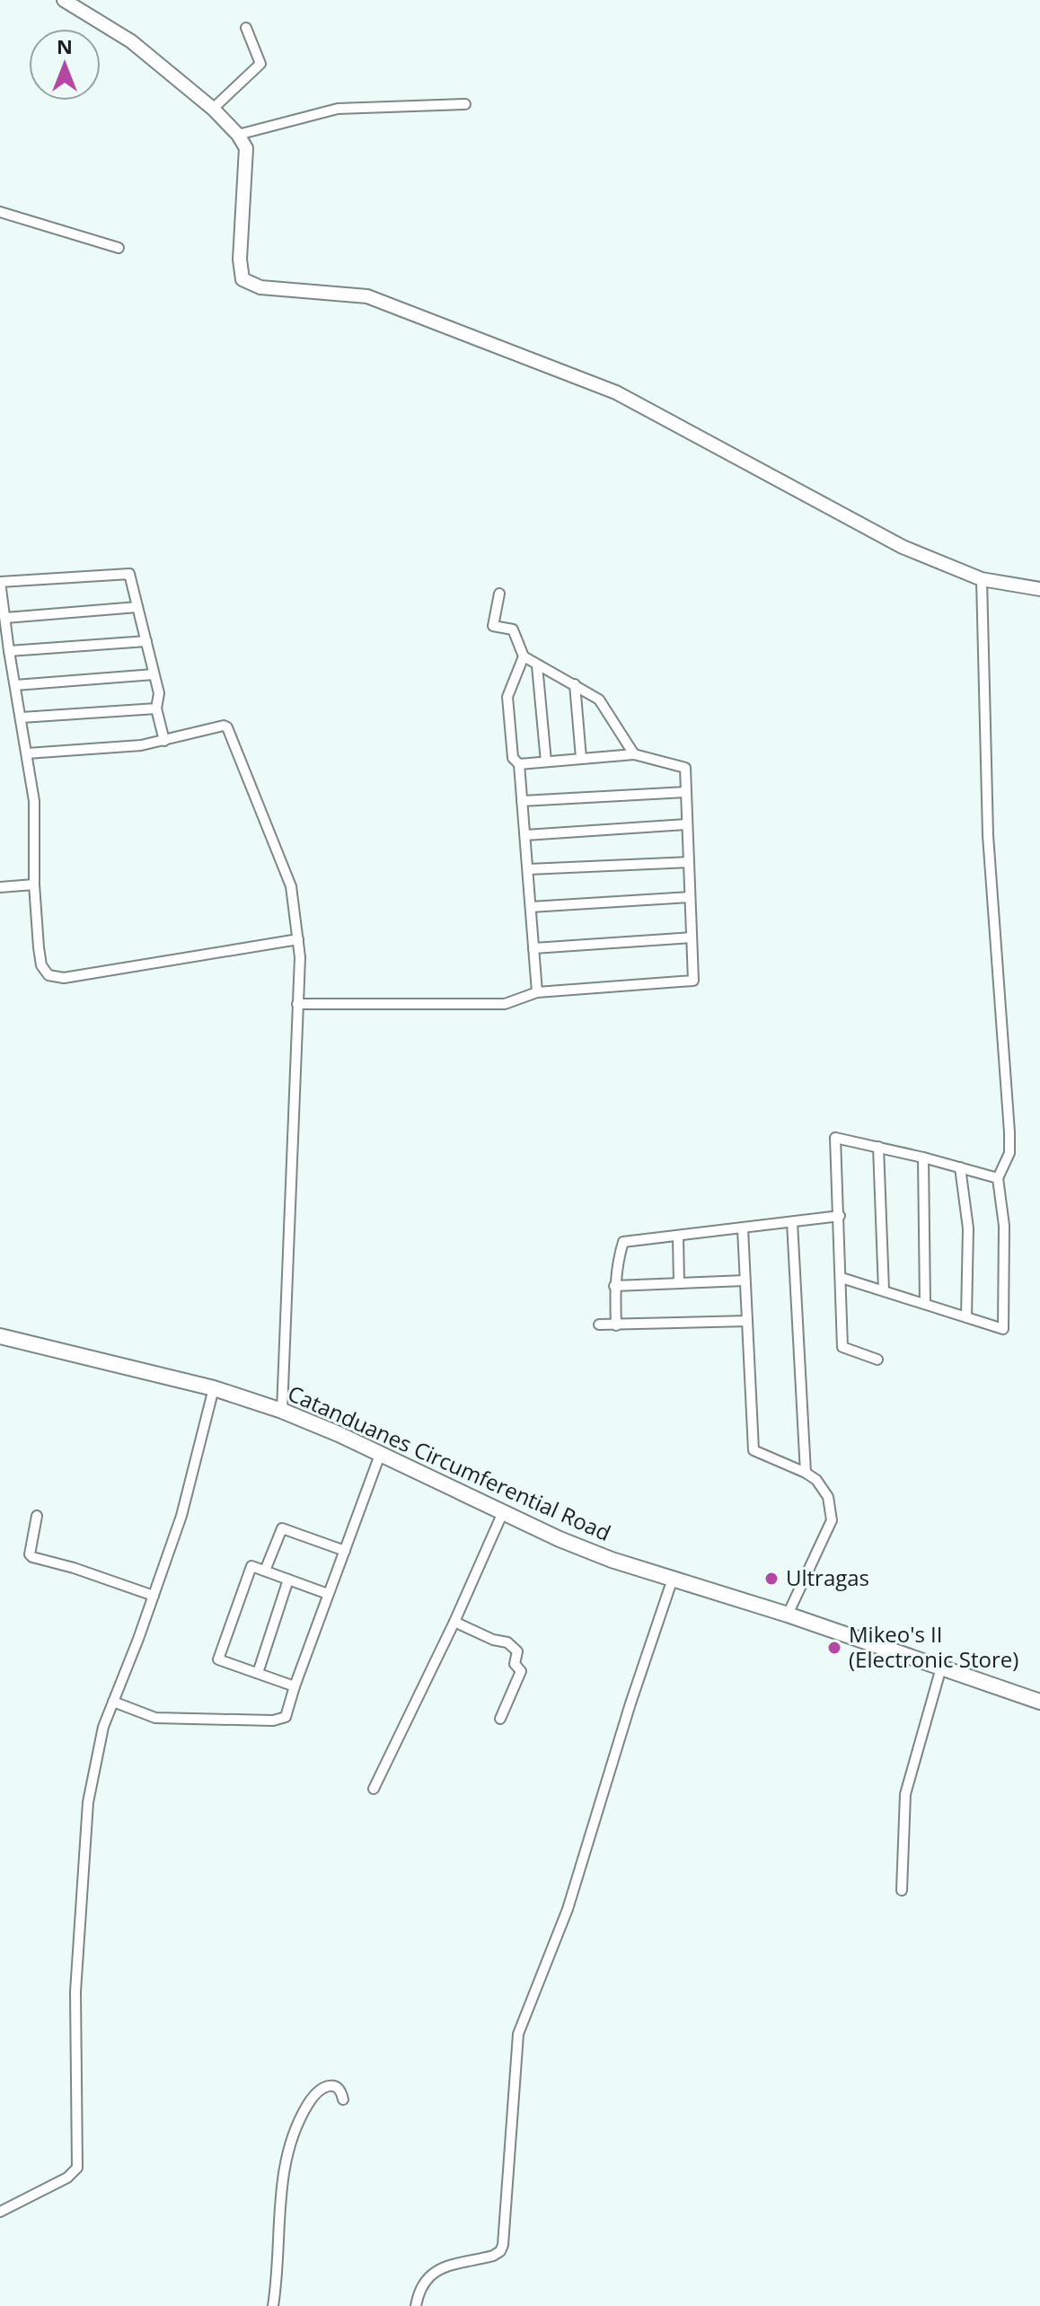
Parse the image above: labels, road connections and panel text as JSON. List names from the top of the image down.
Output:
{
  "streets": {
    "main road": ["Catanduanes Circumferential Road"]
  },
  "places": ["Ultragas", "Mikeo's II (Electronic Store)"],
  "north": "top"
}
